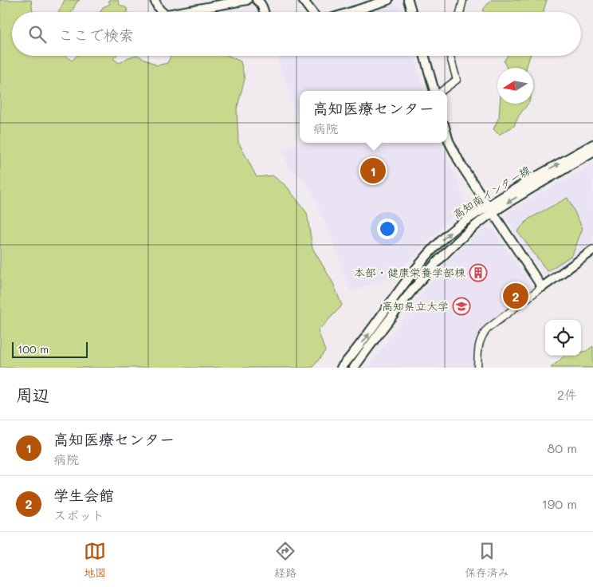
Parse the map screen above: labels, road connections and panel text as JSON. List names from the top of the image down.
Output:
{
  "streets": {
    "main road": ["高知南インター線"]
  },
  "places": {
    "building": ["本部・健康栄養学部棟"],
    "school or university": ["高知県立大学"]
  },
  "scale_bar": "100 m",
  "north": "left",
  "page": {
    "search": "ここで検索",
    "popup": ["高知医療センター", "病院"],
    "pins": ["1", "2"],
    "scale": "100 m",
    "heading": ["周辺", "2件"],
    "list": [
      {
        "mark": "1",
        "name": "高知医療センター",
        "note": "病院",
        "value": "80 m"
      },
      {
        "mark": "2",
        "name": "学生会館",
        "note": "スポット",
        "value": "190 m"
      }
    ],
    "nav": ["地図", "経路", "保存済み"]
  }
}
